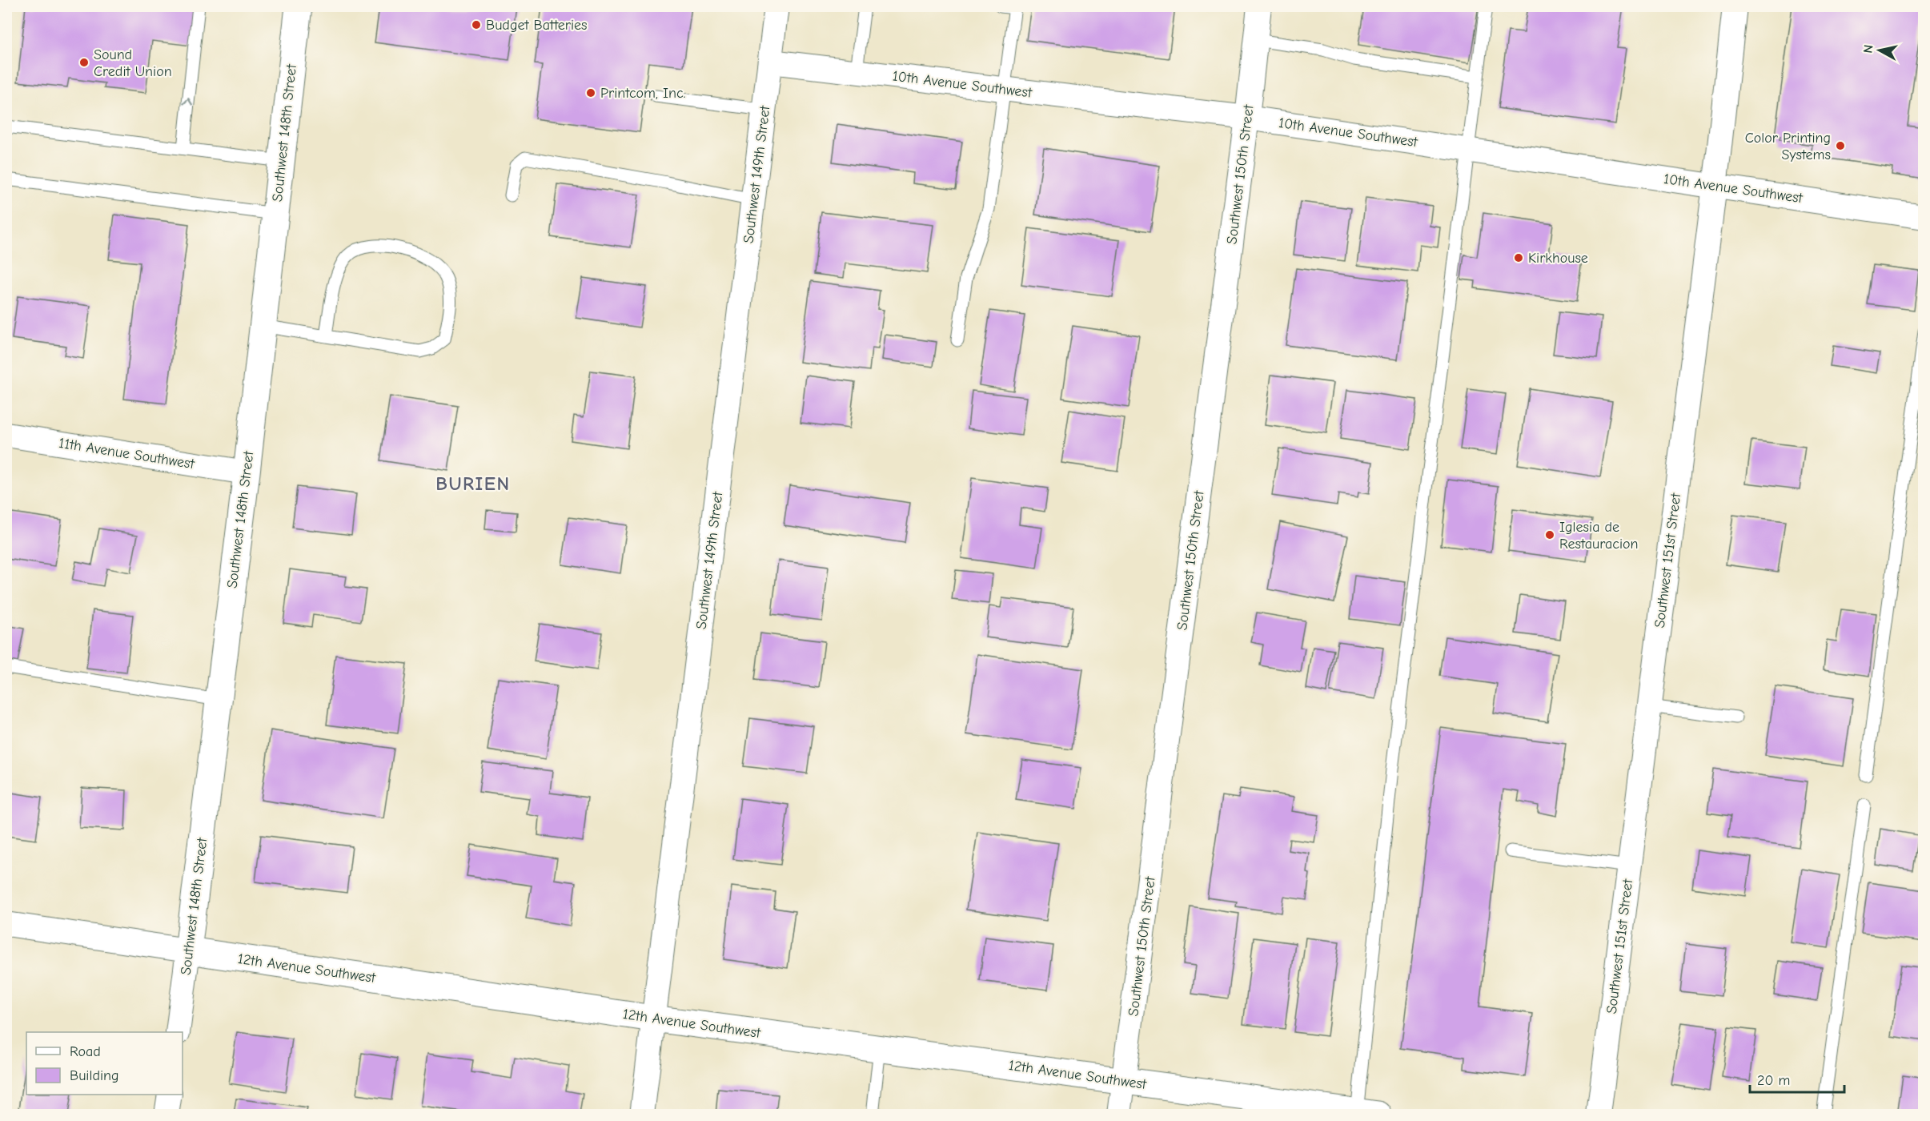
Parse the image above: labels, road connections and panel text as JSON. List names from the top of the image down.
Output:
{
  "streets": {
    "street": [
      "10th Avenue Southwest",
      "Southwest 148th Street",
      "Southwest 149th Street",
      "Southwest 150th Street",
      "11th Avenue Southwest",
      "Southwest 151st Street",
      "12th Avenue Southwest"
    ]
  },
  "crossings": [
    ["10th Avenue Southwest", "Southwest 149th Street"],
    ["10th Avenue Southwest", "Southwest 150th Street"],
    ["10th Avenue Southwest", "Southwest 151st Street"],
    ["Southwest 148th Street", "11th Avenue Southwest"],
    ["Southwest 148th Street", "12th Avenue Southwest"],
    ["Southwest 149th Street", "12th Avenue Southwest"],
    ["Southwest 150th Street", "12th Avenue Southwest"]
  ],
  "districts": ["BURIEN"],
  "places": [
    "Budget Batteries",
    "Sound Credit Union",
    "Printcom, Inc.",
    "Color Printing Systems",
    "Kirkhouse",
    "Iglesia de Restauracion"
  ],
  "legend": ["Road", "Building"],
  "scale_bar": "20 m",
  "north": "left"
}
